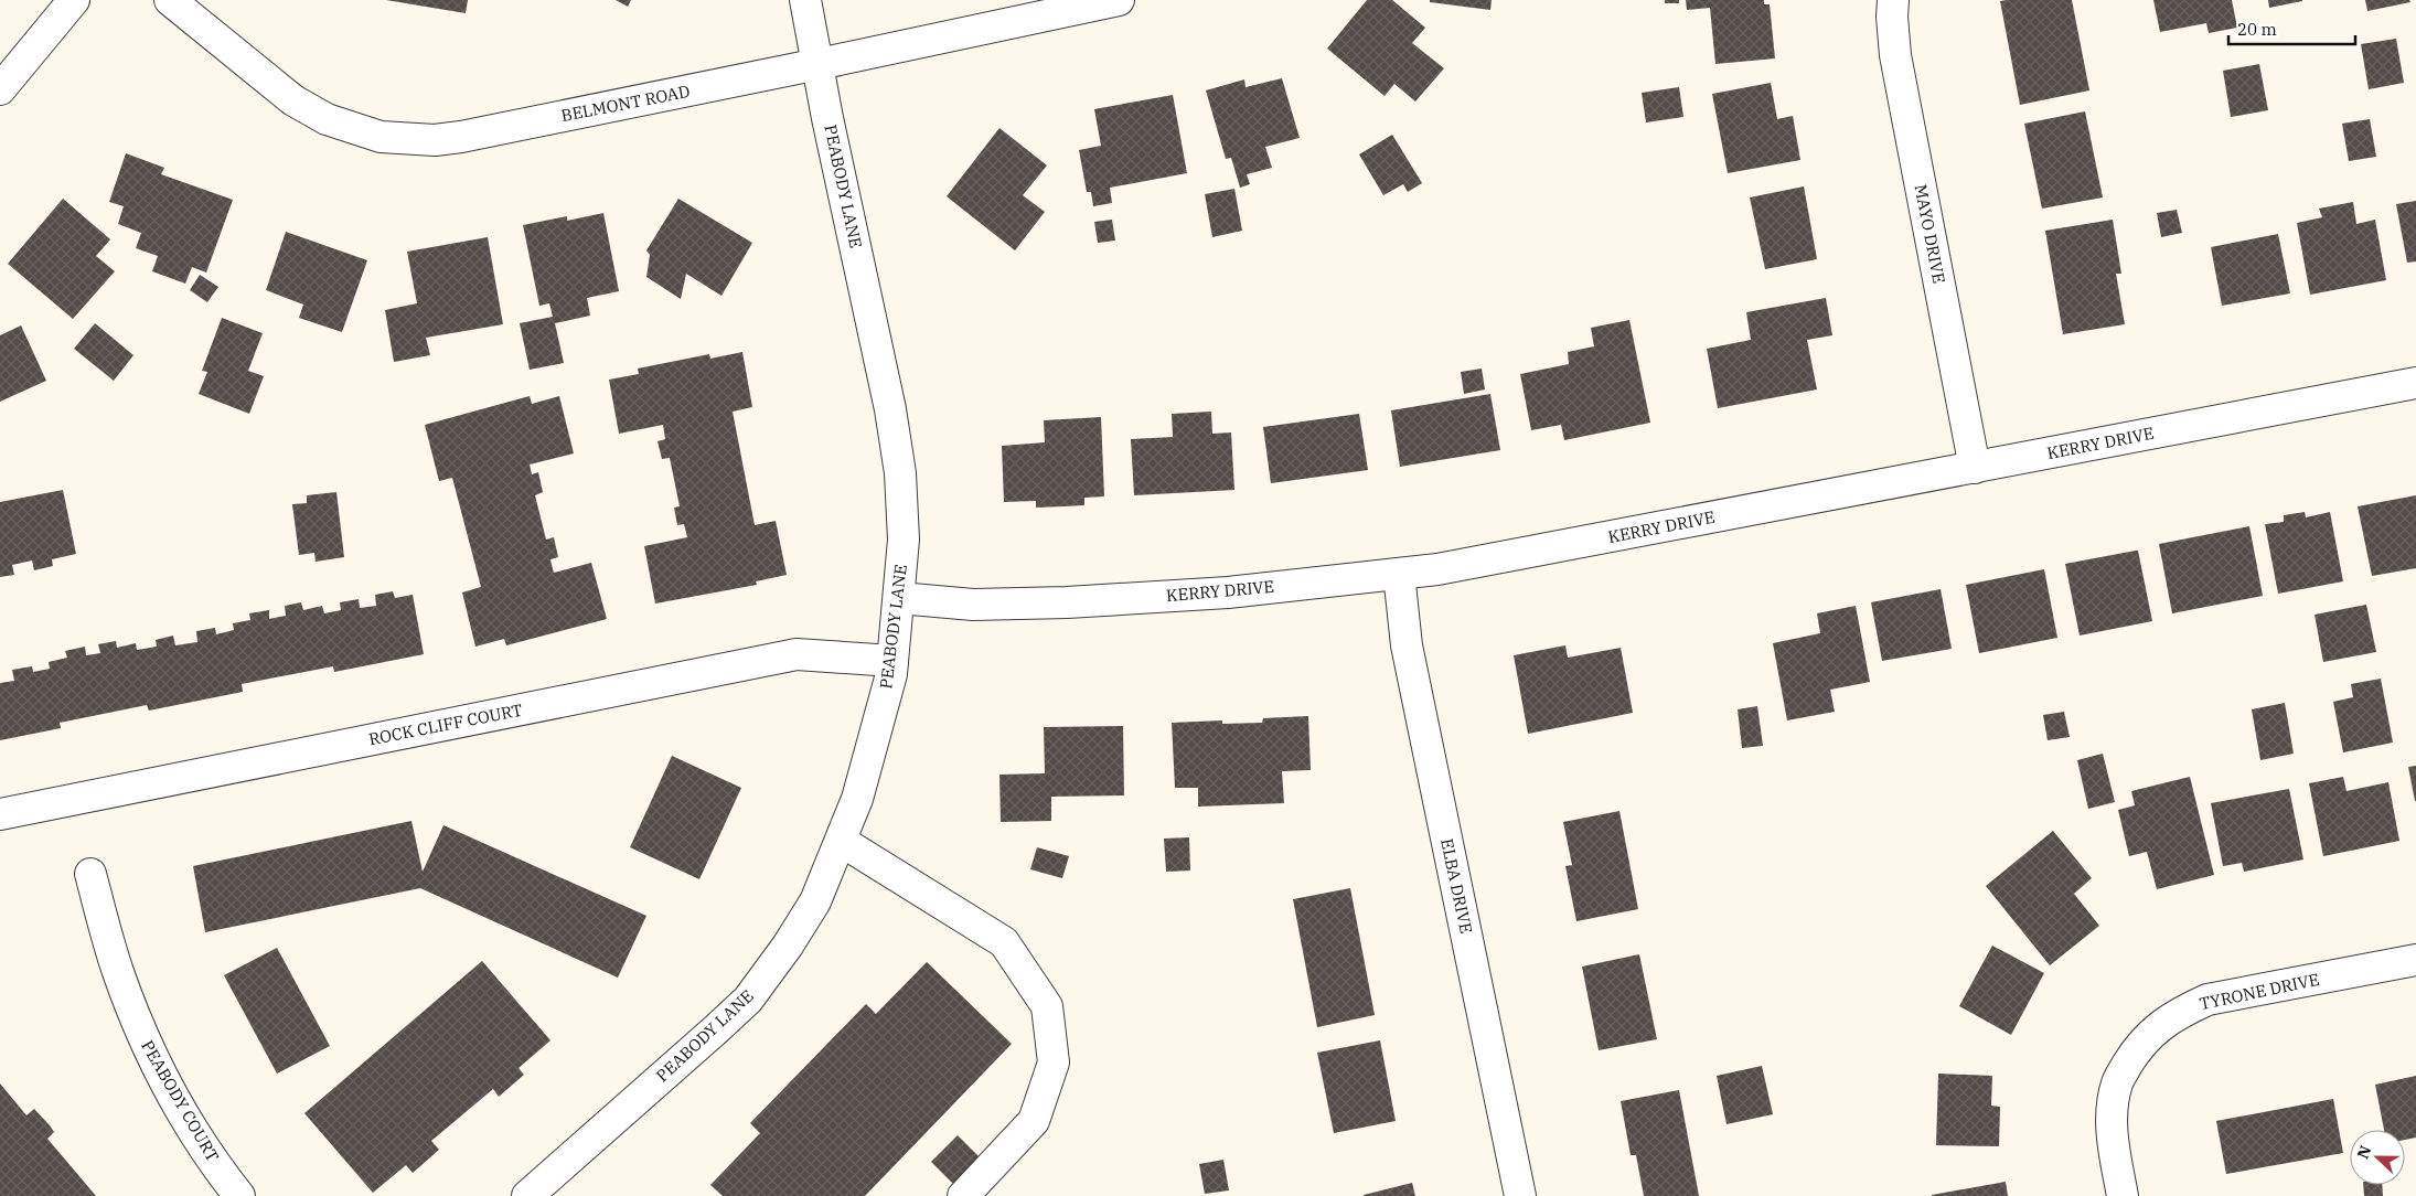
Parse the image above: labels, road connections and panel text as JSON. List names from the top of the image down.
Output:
{
  "streets": {
    "street": [
      "BELMONT ROAD",
      "PEABODY LANE",
      "MAYO DRIVE",
      "KERRY DRIVE",
      "ROCK CLIFF COURT",
      "ELBA DRIVE",
      "TYRONE DRIVE",
      "PEABODY COURT"
    ]
  },
  "crossings": [
    ["BELMONT ROAD", "PEABODY LANE"],
    ["PEABODY LANE", "KERRY DRIVE"],
    ["PEABODY LANE", "ROCK CLIFF COURT"],
    ["MAYO DRIVE", "KERRY DRIVE"],
    ["KERRY DRIVE", "ELBA DRIVE"]
  ],
  "scale_bar": "20 m",
  "north": "left"
}
